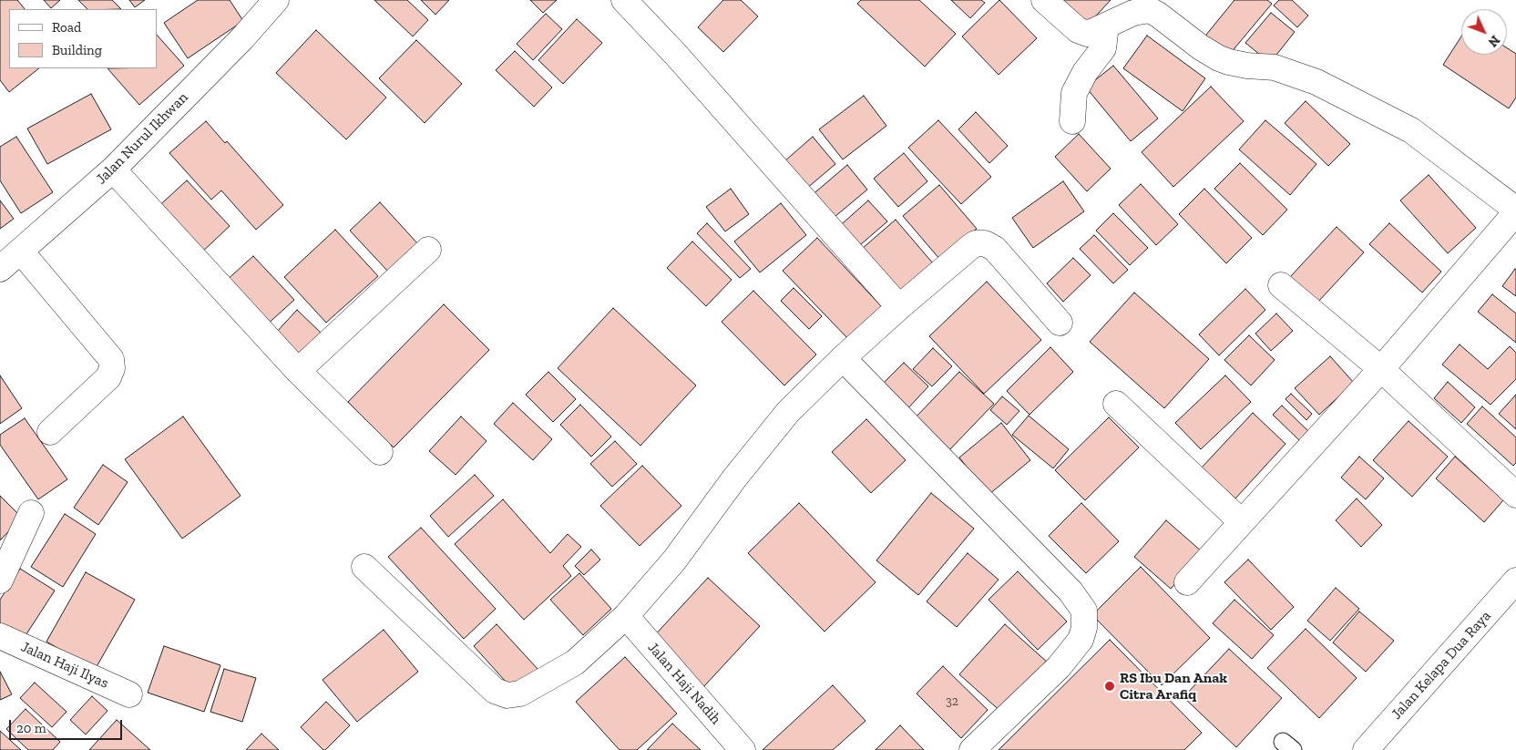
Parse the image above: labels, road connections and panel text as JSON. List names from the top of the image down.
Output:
{
  "streets": {
    "street": [
      "Jalan Nurul Ikhwan",
      "Jalan Haji Ilyas",
      "Jalan Kelapa Dua Raya",
      "Jalan Haji Nadih"
    ]
  },
  "places": ["RS Ibu Dan Anak Citra Arafiq"],
  "house_numbers": ["32"],
  "legend": ["Road", "Building"],
  "scale_bar": "20 m",
  "north": "bottom right"
}
